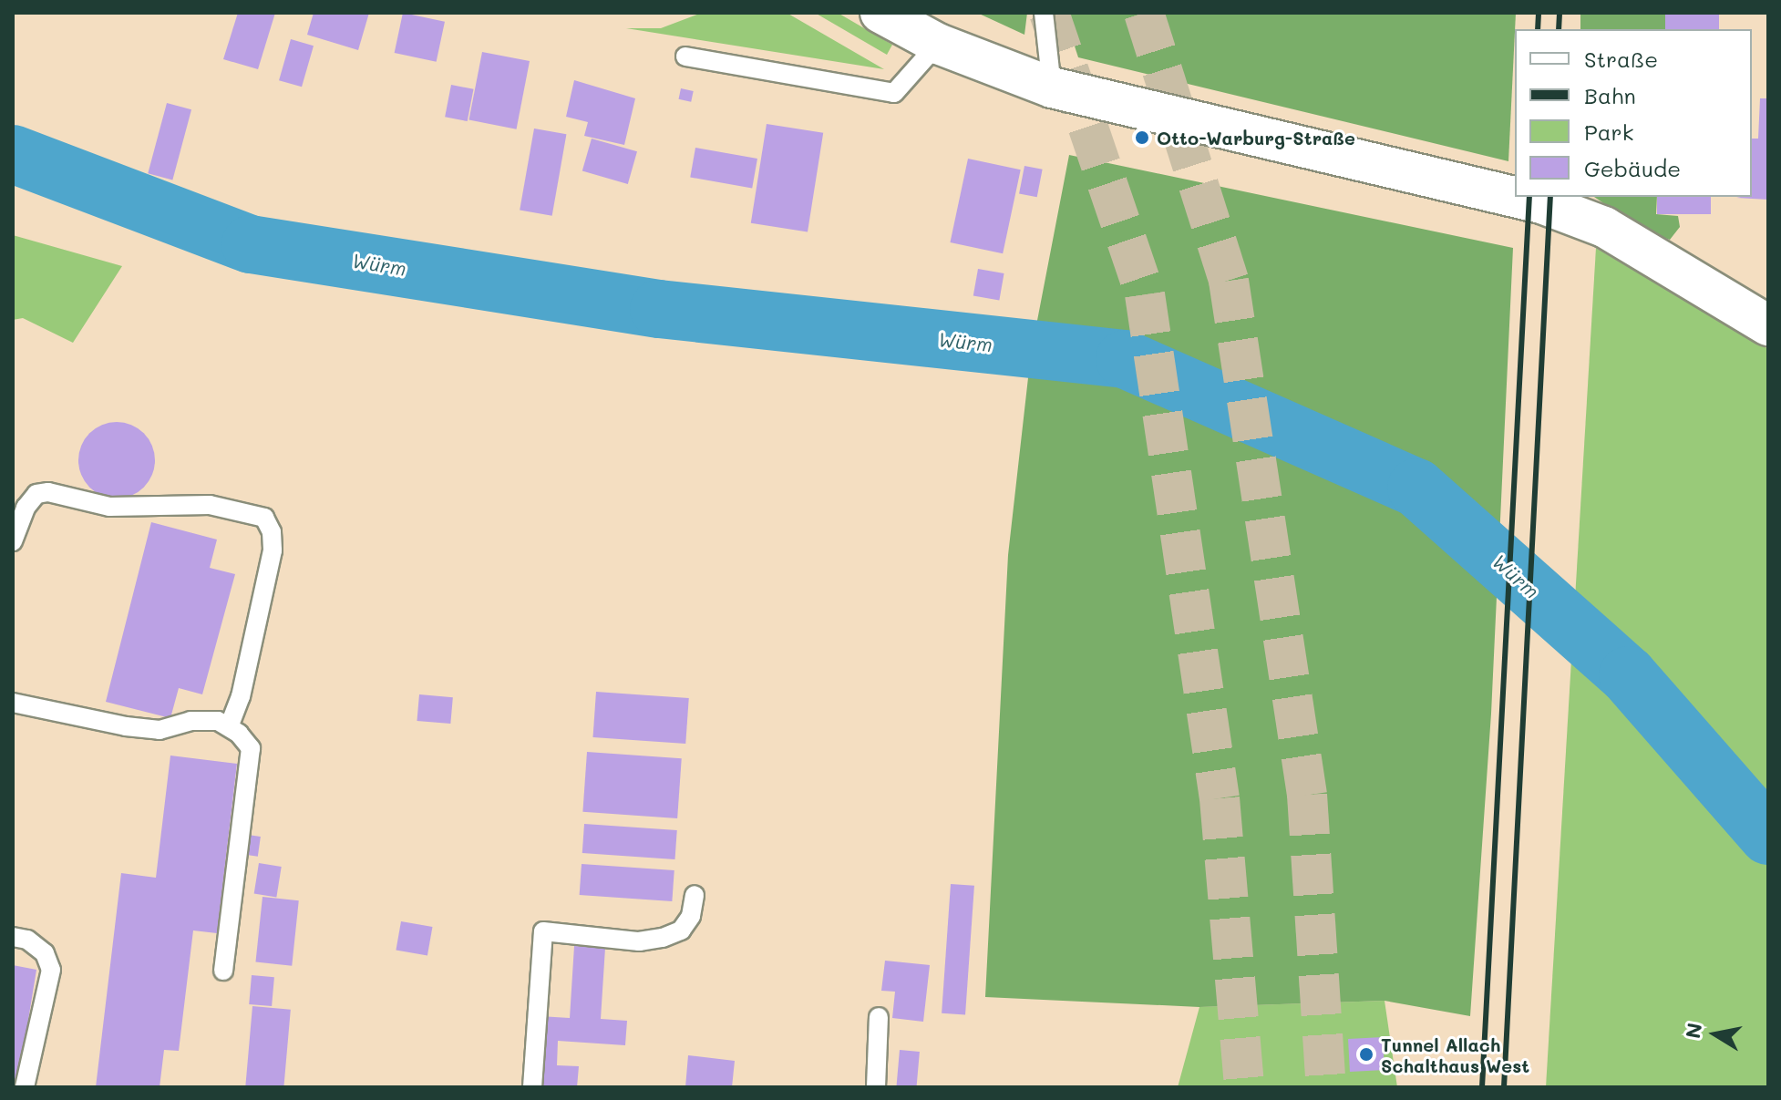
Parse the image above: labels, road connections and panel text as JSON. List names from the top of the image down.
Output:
{
  "water": ["Würm"],
  "places": ["Otto-Warburg-Straße", "Tunnel Allach Schalthaus West"],
  "legend": [
    "Straße",
    "Bahn",
    "Park",
    "Gebäude"
  ],
  "north": "left"
}
